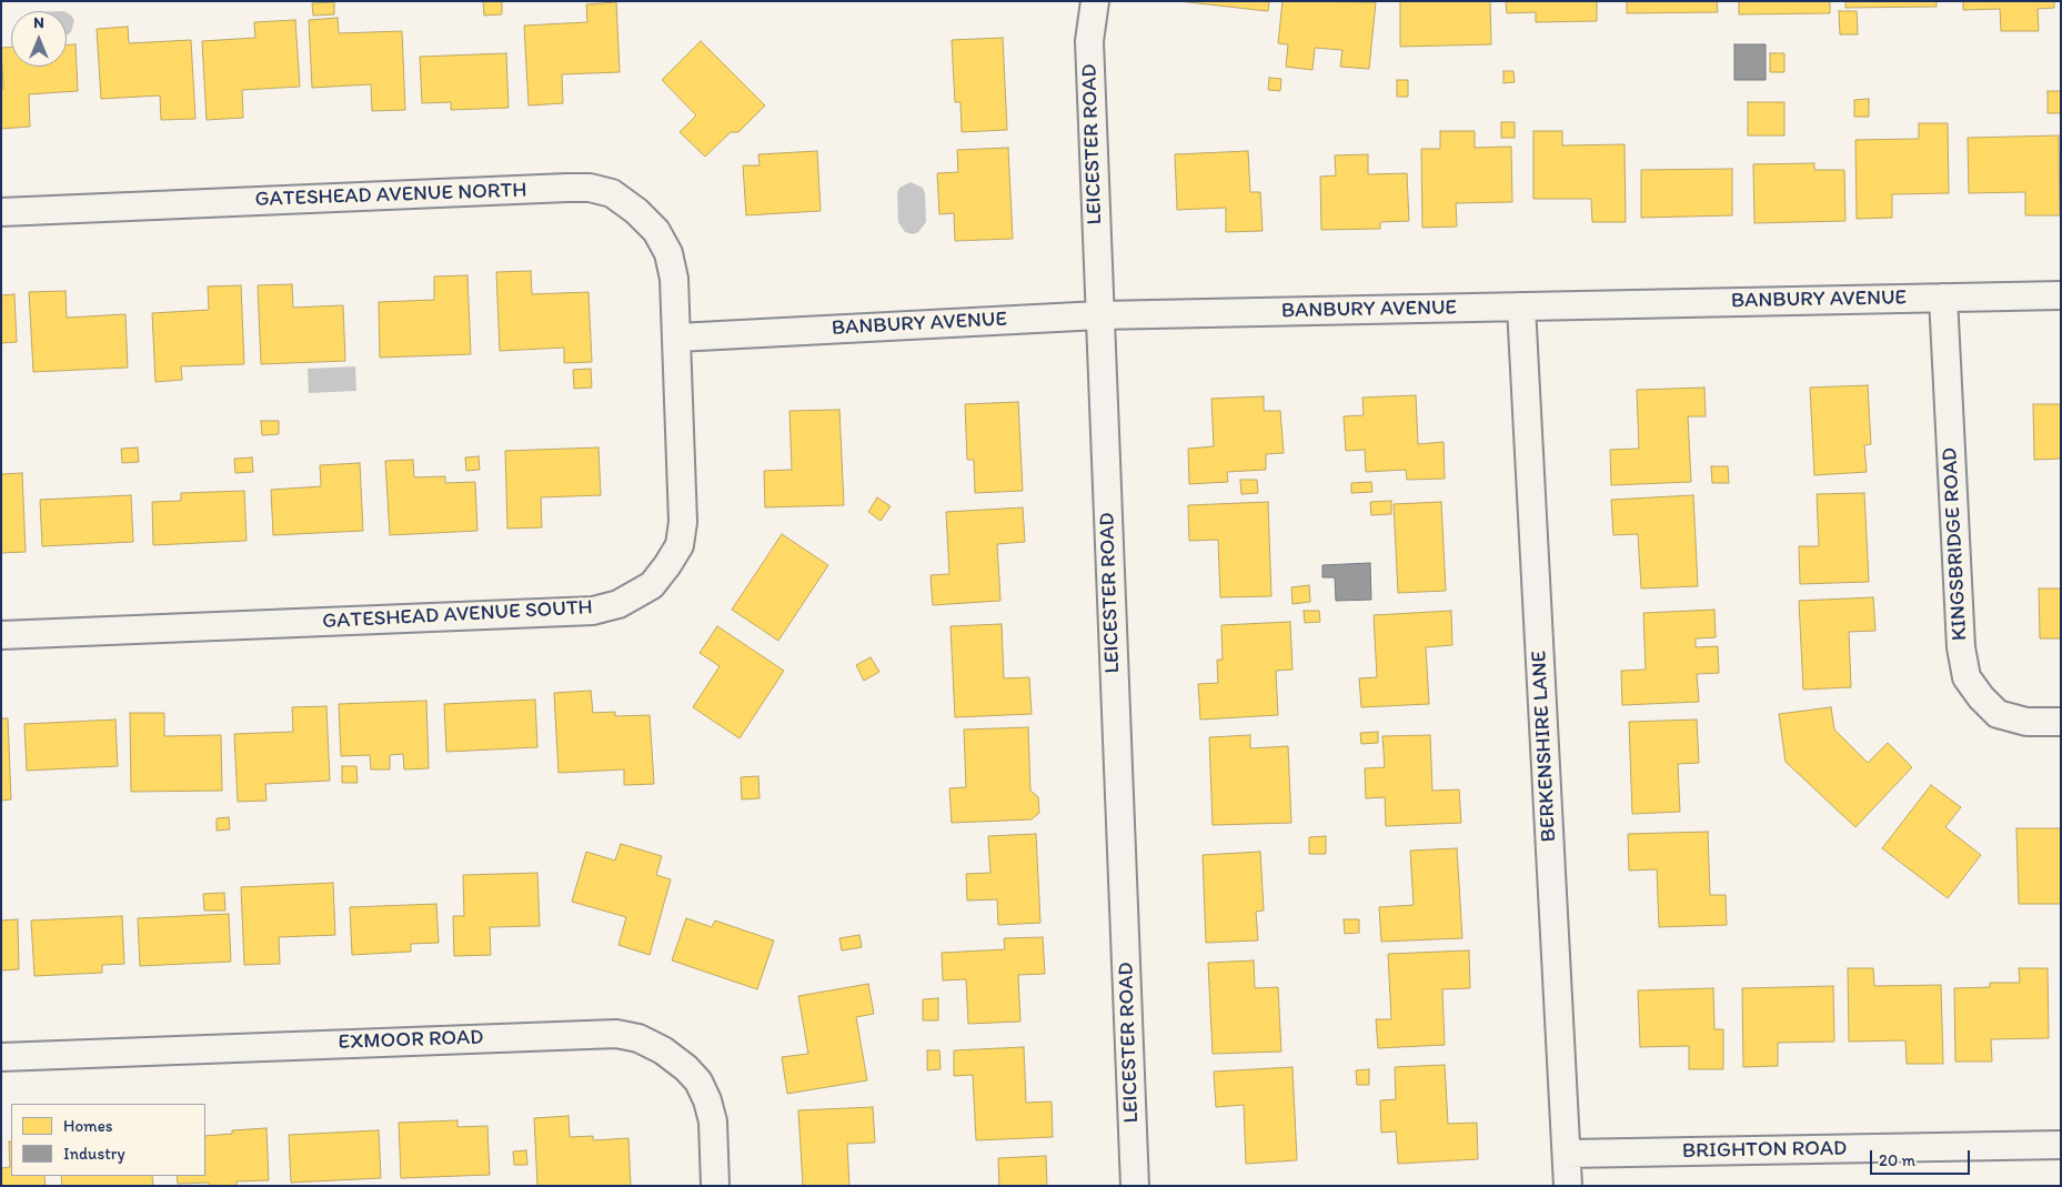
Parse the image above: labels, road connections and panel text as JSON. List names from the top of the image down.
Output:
{
  "streets": {
    "street": [
      "LEICESTER ROAD",
      "GATESHEAD AVENUE NORTH",
      "BANBURY AVENUE",
      "KINGSBRIDGE ROAD",
      "GATESHEAD AVENUE SOUTH",
      "BERKENSHIRE LANE",
      "EXMOOR ROAD",
      "BRIGHTON ROAD"
    ]
  },
  "crossings": [
    ["LEICESTER ROAD", "BANBURY AVENUE"],
    ["GATESHEAD AVENUE NORTH", "BANBURY AVENUE"],
    ["GATESHEAD AVENUE NORTH", "GATESHEAD AVENUE SOUTH"],
    ["BANBURY AVENUE", "KINGSBRIDGE ROAD"],
    ["BANBURY AVENUE", "GATESHEAD AVENUE SOUTH"],
    ["BANBURY AVENUE", "BERKENSHIRE LANE"],
    ["BERKENSHIRE LANE", "BRIGHTON ROAD"]
  ],
  "legend": ["Homes", "Industry"],
  "scale_bar": "20 m",
  "north": "top"
}
